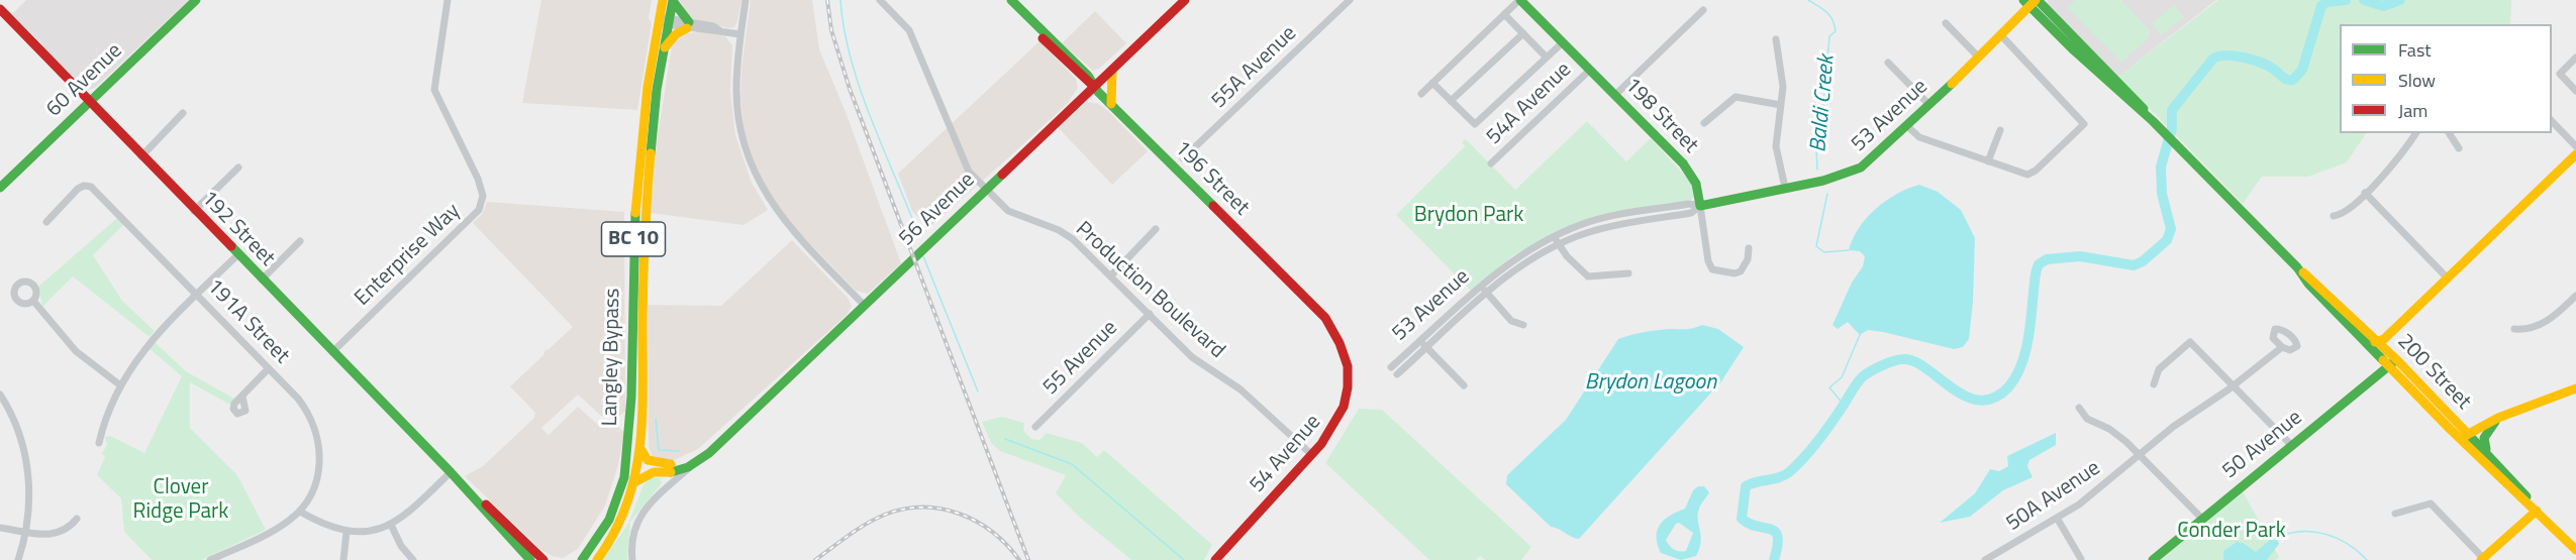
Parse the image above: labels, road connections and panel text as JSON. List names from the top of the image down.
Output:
{
  "streets": {
    "main road": [
      "60 Avenue",
      "198 Street",
      "53 Avenue",
      "196 Street",
      "56 Avenue",
      "192 Street",
      "BC 10",
      "Langley Bypass",
      "200 Street",
      "50 Avenue",
      "54 Avenue"
    ],
    "street": [
      "55A Avenue",
      "54A Avenue",
      "Enterprise Way",
      "Production Boulevard",
      "191A Street",
      "55 Avenue",
      "50A Avenue"
    ]
  },
  "crossings": [
    ["60 Avenue", "192 Street"],
    ["54A Avenue", "198 Street"],
    ["198 Street", "53 Avenue"],
    ["53 Avenue", "200 Street"],
    ["196 Street", "56 Avenue"],
    ["196 Street", "54 Avenue"],
    ["56 Avenue", "Production Boulevard"],
    ["192 Street", "Enterprise Way"],
    ["Production Boulevard", "55 Avenue"],
    ["Production Boulevard", "54 Avenue"],
    ["200 Street", "50 Avenue"]
  ],
  "water": ["Baldi Creek", "Brydon Lagoon"],
  "parks": ["Brydon Park", "Clover Ridge Park", "Conder Park"],
  "legend": ["Fast", "Slow", "Jam"]
}
